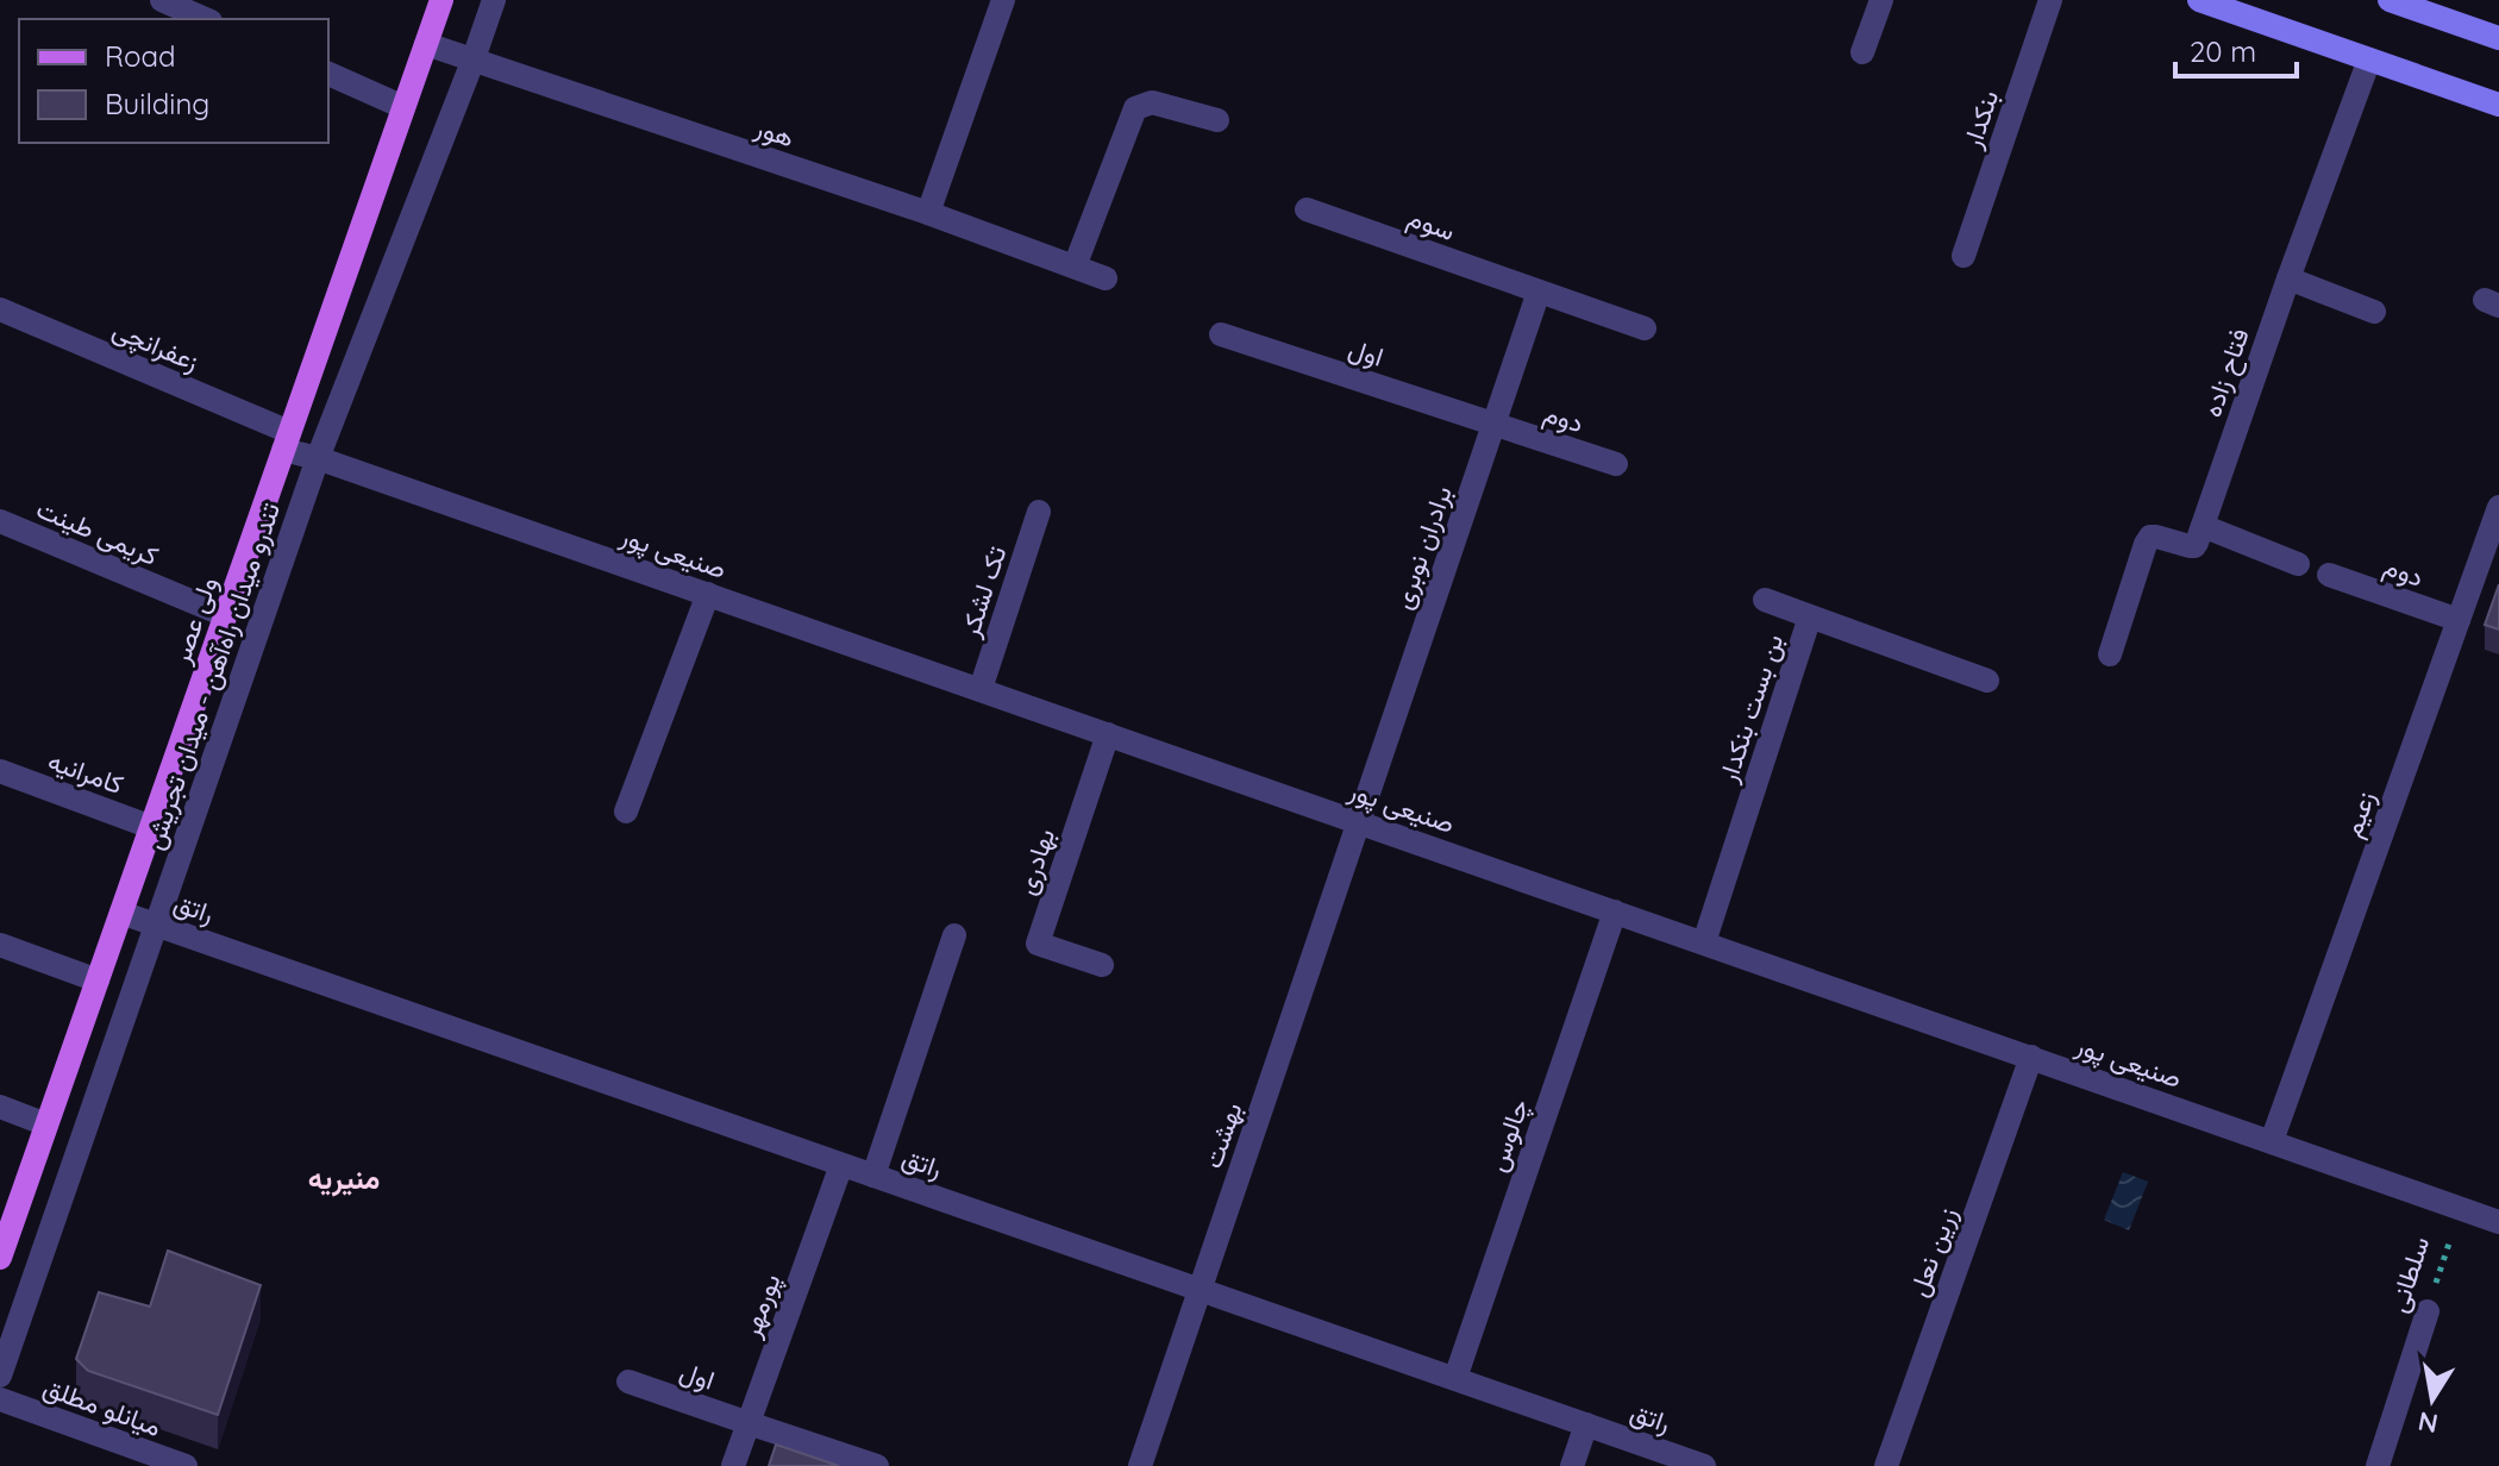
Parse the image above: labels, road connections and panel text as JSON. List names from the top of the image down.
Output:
{
  "streets": {
    "main road": ["ولی عصر"],
    "street": [
      "بنکدار",
      "هور",
      "سوم",
      "زعفرانچی",
      "اول",
      "فتاح زاده",
      "دوم",
      "کریمی طینت",
      "برادران نوبری",
      "صنیعی پور",
      "تک لشکر",
      "تندرو میدان راه‌آهن - میدان تجریش",
      "بن بست بنکدار",
      "کامرانیه",
      "زعیم",
      "بهادری",
      "راتق",
      "بهشت",
      "چالوس",
      "زرین نعل",
      "سلطانی",
      "پورمهر",
      "میانلو مطلق"
    ]
  },
  "crossings": [
    ["هور", "ولی عصر"],
    ["هور", "تندرو میدان راه‌آهن - میدان تجریش"],
    ["سوم", "برادران نوبری"],
    ["زعفرانچی", "صنیعی پور"],
    ["زعفرانچی", "ولی عصر"],
    ["اول", "دوم"],
    ["اول", "برادران نوبری"],
    ["اول", "پورمهر"],
    ["دوم", "برادران نوبری"],
    ["دوم", "زعیم"],
    ["کریمی طینت", "ولی عصر"],
    ["برادران نوبری", "صنیعی پور"],
    ["برادران نوبری", "بهشت"],
    ["صنیعی پور", "تک لشکر"],
    ["صنیعی پور", "ولی عصر"],
    ["صنیعی پور", "تندرو میدان راه‌آهن - میدان تجریش"],
    ["صنیعی پور", "بن بست بنکدار"],
    ["صنیعی پور", "زعیم"],
    ["صنیعی پور", "بهادری"],
    ["صنیعی پور", "بهشت"],
    ["صنیعی پور", "چالوس"],
    ["صنیعی پور", "زرین نعل"],
    ["صنیعی پور", "سلطانی"],
    ["ولی عصر", "کامرانیه"],
    ["ولی عصر", "راتق"],
    ["تندرو میدان راه‌آهن - میدان تجریش", "راتق"],
    ["راتق", "بهشت"],
    ["راتق", "چالوس"],
    ["راتق", "پورمهر"]
  ],
  "districts": ["منیریه"],
  "legend": ["Road", "Building"],
  "scale_bar": "20 m",
  "north": "bottom"
}
